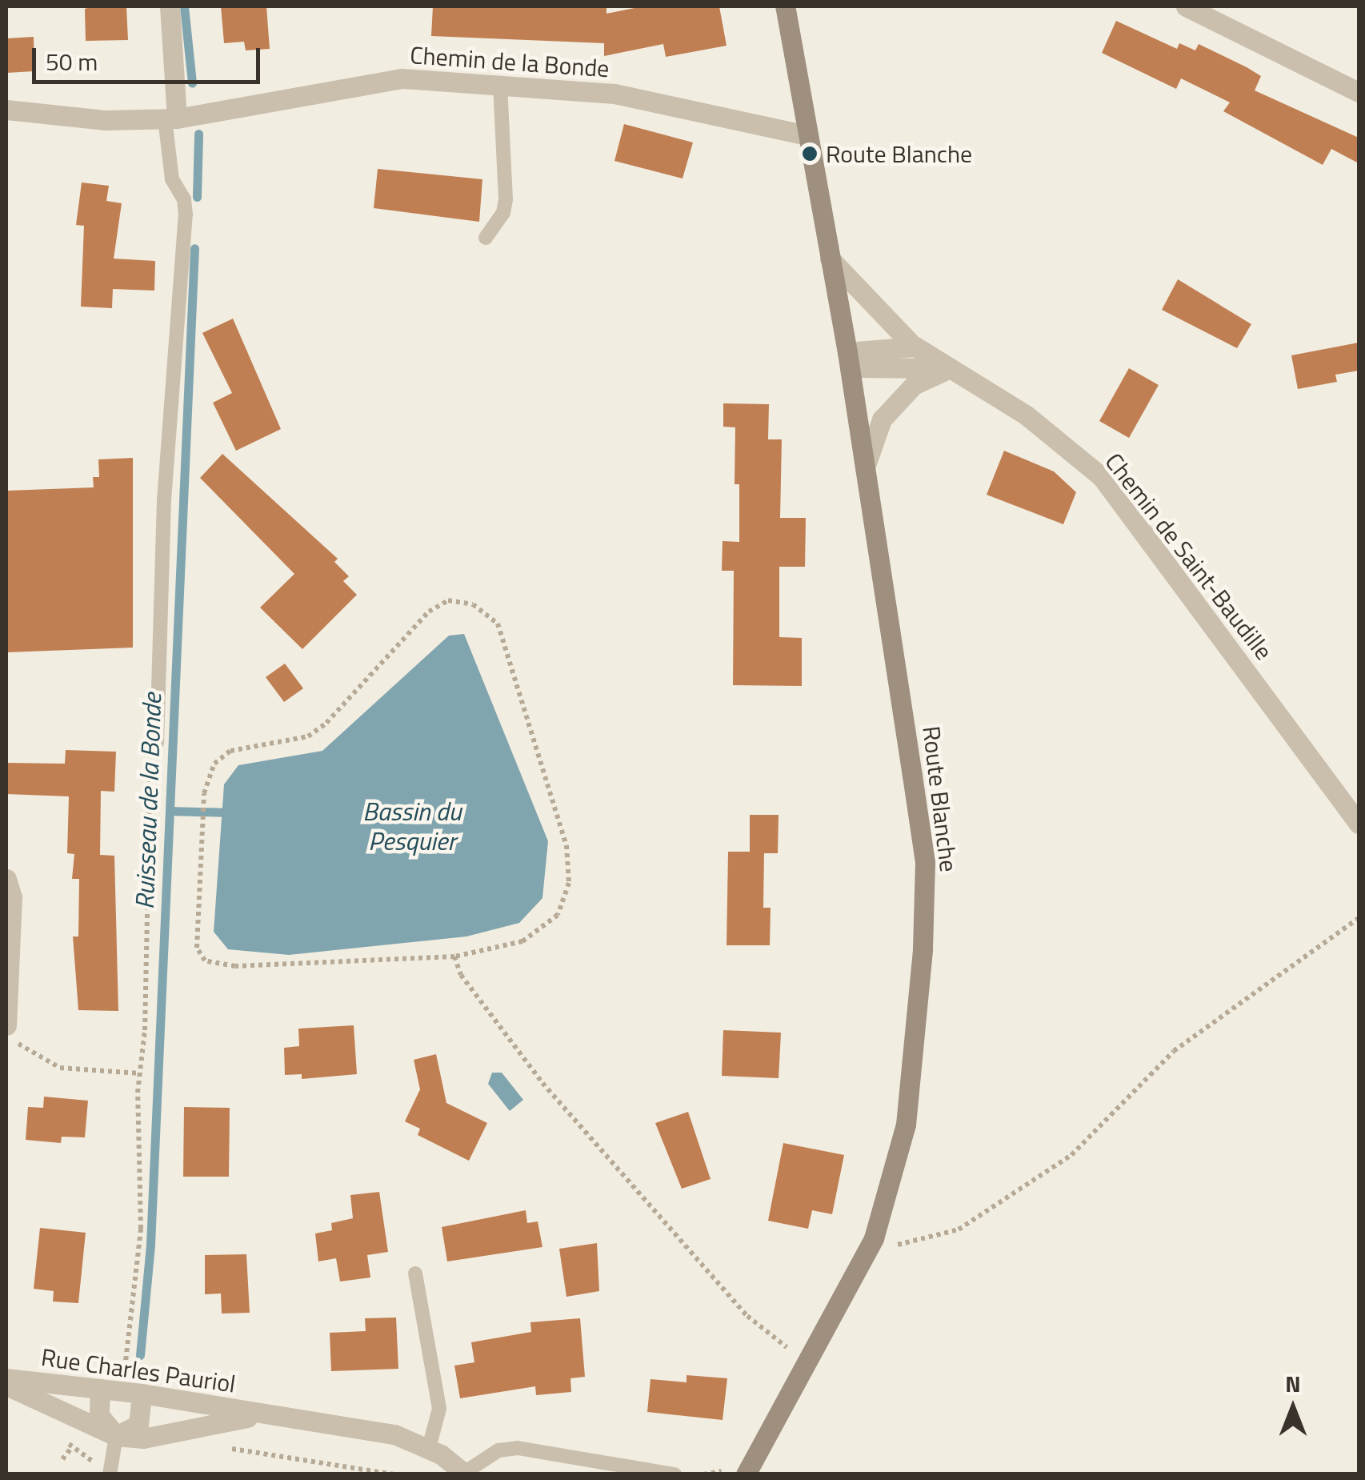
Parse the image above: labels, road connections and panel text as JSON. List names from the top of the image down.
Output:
{
  "streets": {
    "street": [
      "Chemin de la Bonde",
      "Chemin de Saint-Baudille",
      "Route Blanche",
      "Rue Charles Pauriol"
    ]
  },
  "crossings": [
    ["Chemin de la Bonde", "Route Blanche"],
    ["Chemin de Saint-Baudille", "Route Blanche"]
  ],
  "water": ["Ruisseau de la Bonde", "Bassin du Pesquier"],
  "places": ["Route Blanche"],
  "scale_bar": "50 m",
  "north": "top"
}
